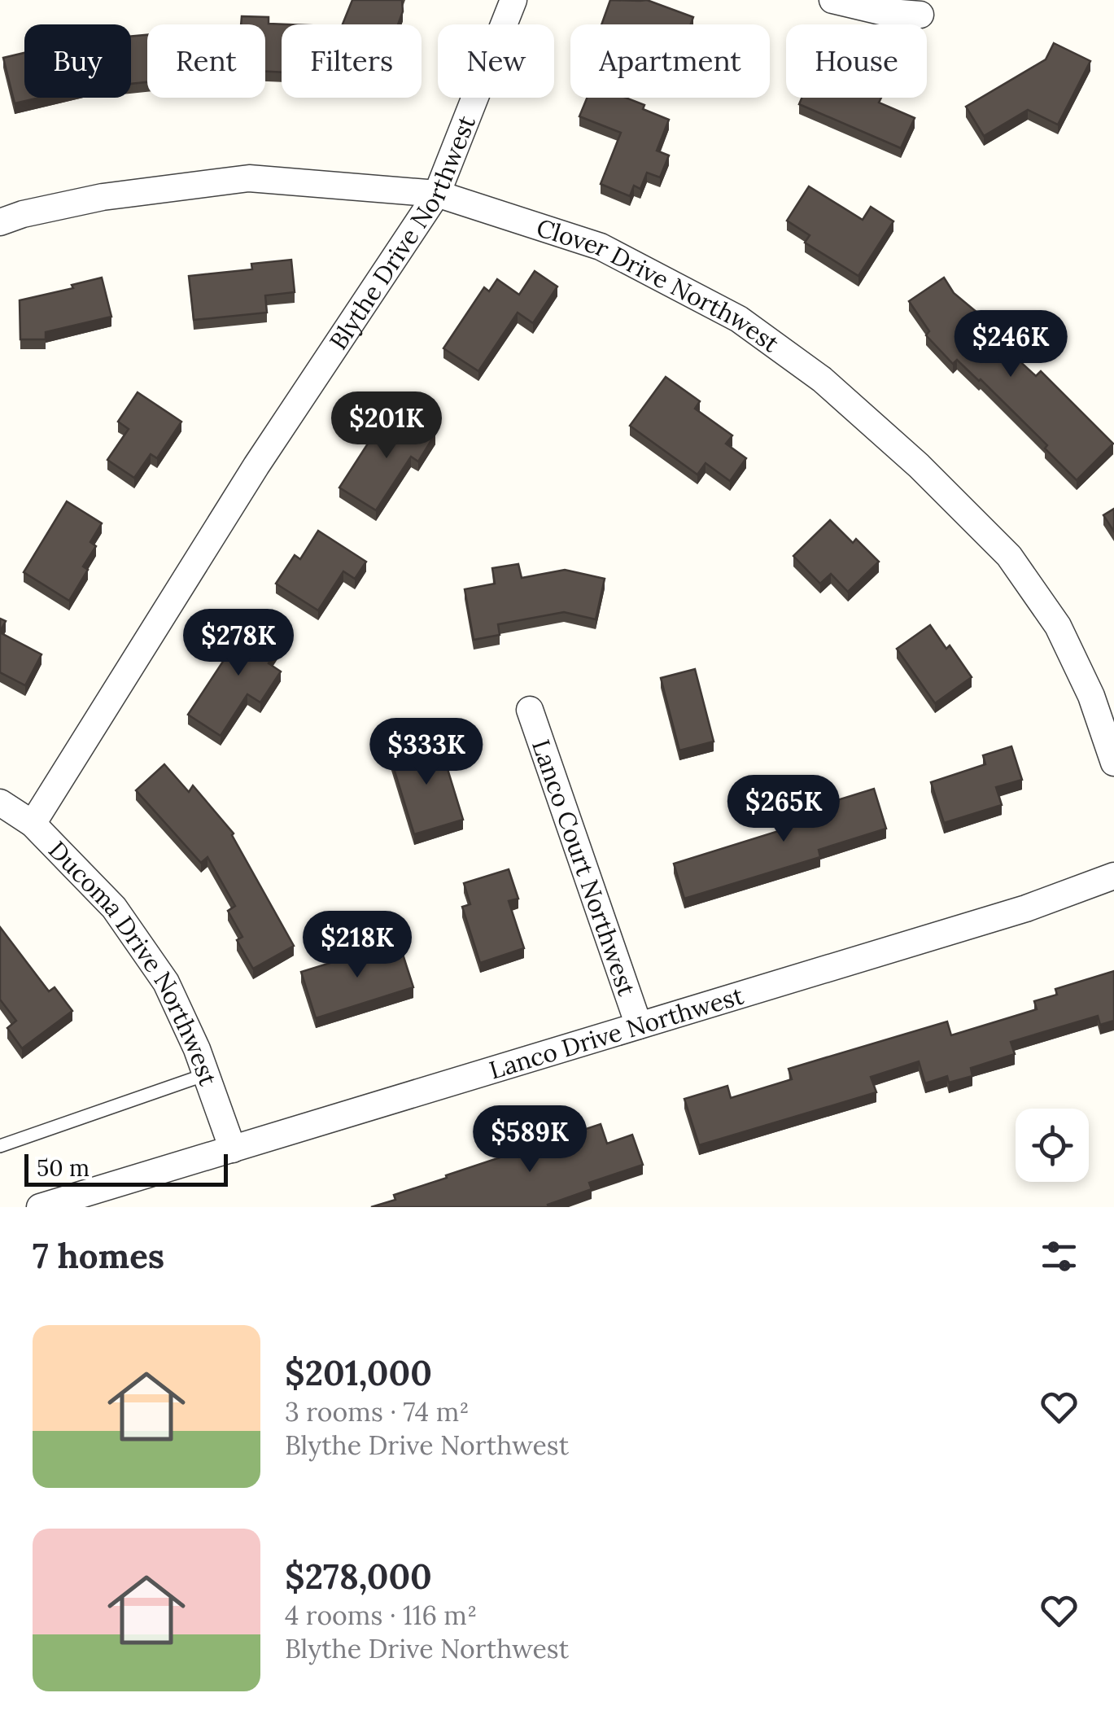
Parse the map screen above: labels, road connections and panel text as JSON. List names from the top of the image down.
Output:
{
  "streets": {
    "street": [
      "Blythe Drive Northwest",
      "Clover Drive Northwest",
      "Lanco Court Northwest",
      "Ducoma Drive Northwest",
      "Lanco Drive Northwest"
    ]
  },
  "crossings": [
    ["Blythe Drive Northwest", "Clover Drive Northwest"],
    ["Blythe Drive Northwest", "Ducoma Drive Northwest"],
    ["Lanco Court Northwest", "Lanco Drive Northwest"],
    ["Ducoma Drive Northwest", "Lanco Drive Northwest"]
  ],
  "scale_bar": "50 m",
  "page": {
    "chip": [
      "Buy",
      "Rent",
      "Filters",
      "New",
      "Apartment",
      "House"
    ],
    "price": [
      "$246K",
      "$201K",
      "$278K",
      "$333K",
      "$265K",
      "$218K",
      "$589K"
    ],
    "scale": "50 m",
    "heading": "7 homes",
    "list": [
      {
        "name": "$201,000",
        "note": "3 rooms · 74 m² · Blythe Drive Northwest"
      },
      {
        "name": "$278,000",
        "note": "4 rooms · 116 m² · Blythe Drive Northwest"
      }
    ]
  }
}
